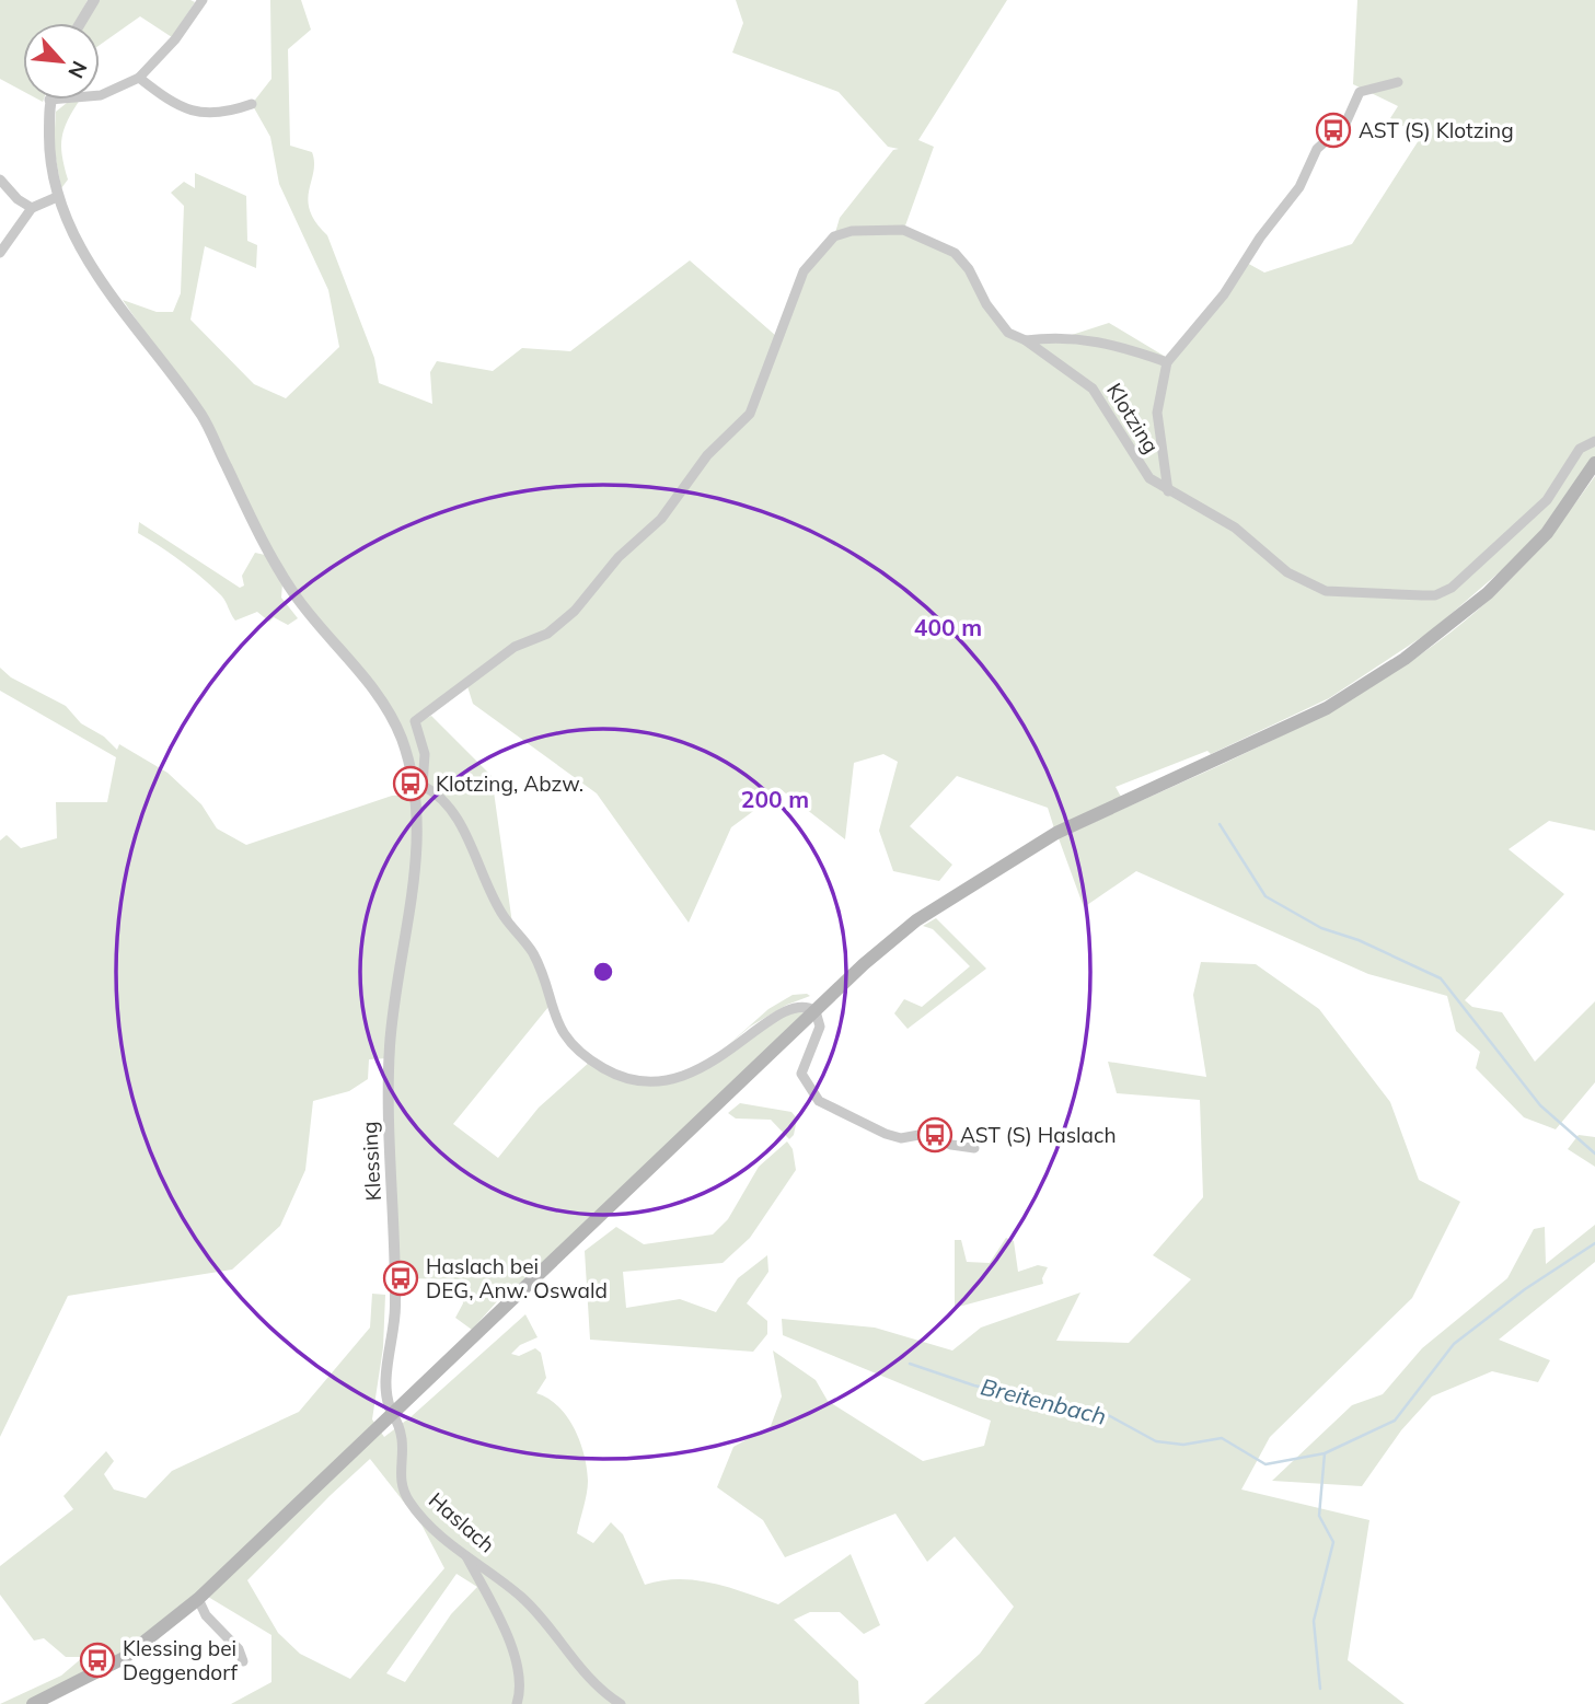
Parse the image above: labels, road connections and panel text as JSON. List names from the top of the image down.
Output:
{
  "streets": {
    "street": ["Klotzing", "Klessing", "Haslach"]
  },
  "crossings": [
    ["Klessing", "Haslach"]
  ],
  "water": ["Breitenbach"],
  "places": {
    "bus stop": [
      "AST (S) Klotzing",
      "Klotzing, Abzw.",
      "AST (S) Haslach",
      "Haslach bei DEG, Anw. Oswald",
      "Klessing bei Deggendorf"
    ]
  },
  "north": "bottom right",
  "rings": ["400 m", "200 m"]
}
